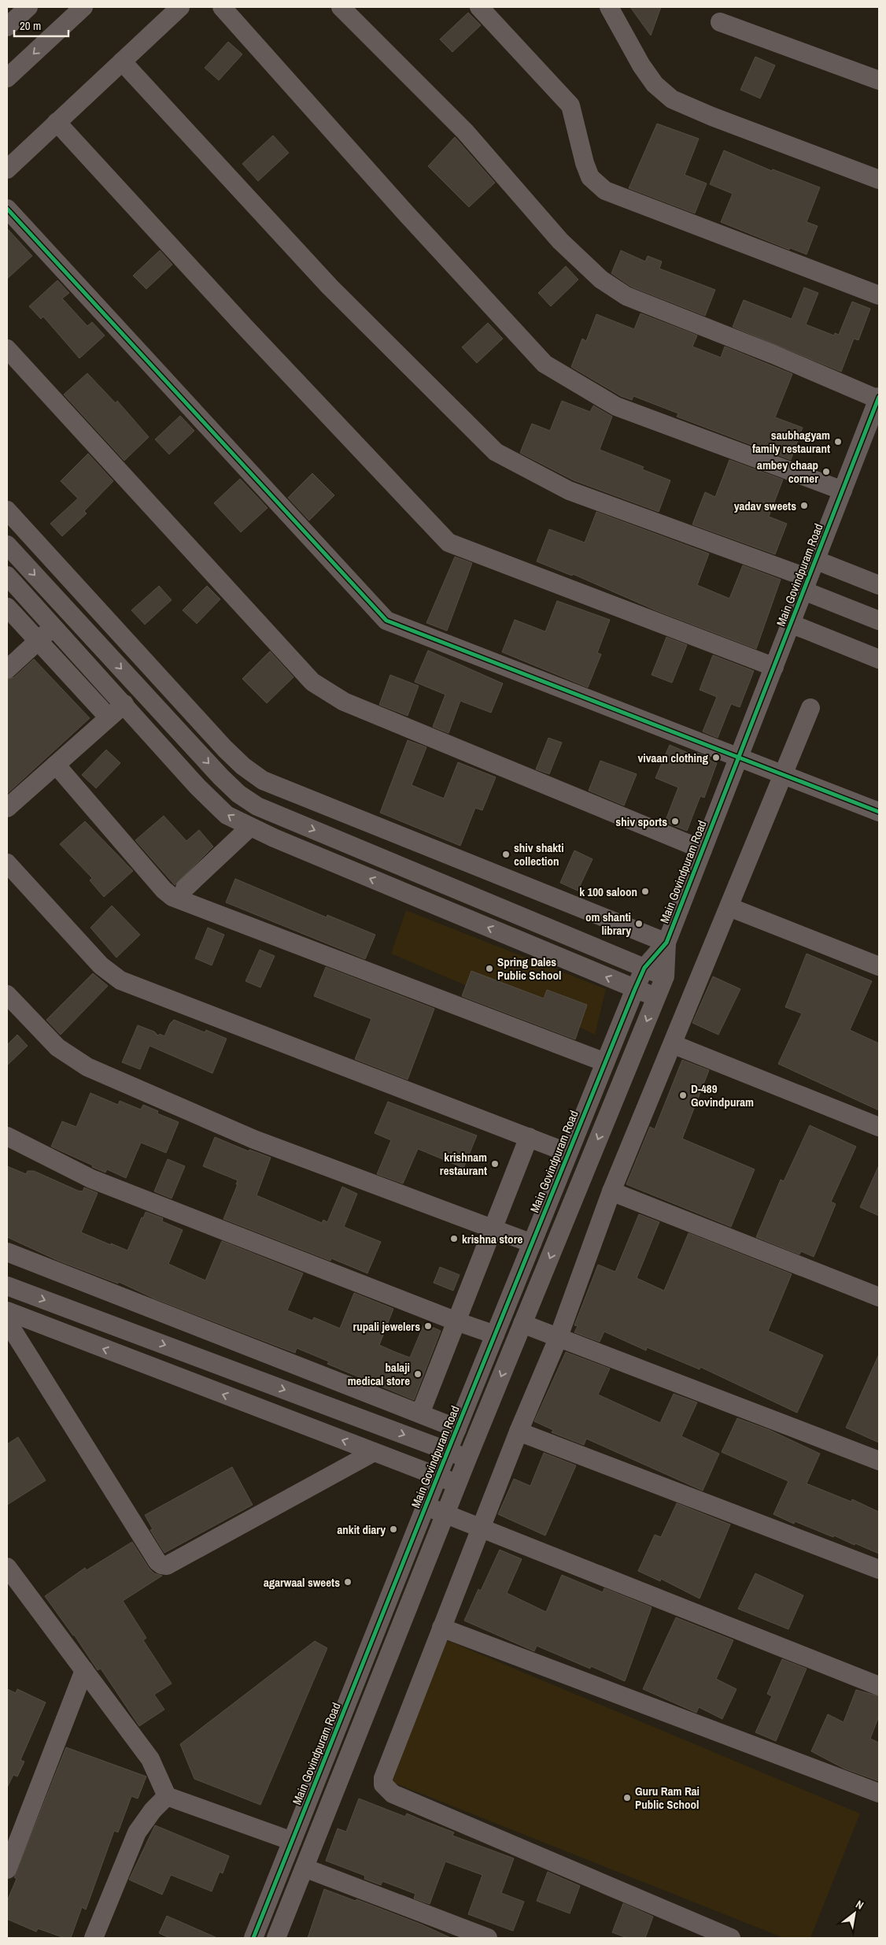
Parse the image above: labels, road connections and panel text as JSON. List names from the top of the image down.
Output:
{
  "streets": {
    "street": ["Main Govindpuram Road"]
  },
  "places": [
    "saubhagyam family restaurant",
    "ambey chaap corner",
    "yadav sweets",
    "vivaan clothing",
    "shiv sports",
    "shiv shakti collection",
    "k 100 saloon",
    "om shanti library",
    "Spring Dales Public School",
    "D-489 Govindpuram",
    "krishnam restaurant",
    "krishna store",
    "rupali jewelers",
    "balaji medical store",
    "ankit diary",
    "agarwaal sweets",
    "Guru Ram Rai Public School"
  ],
  "scale_bar": "20 m",
  "north": "top right"
}
